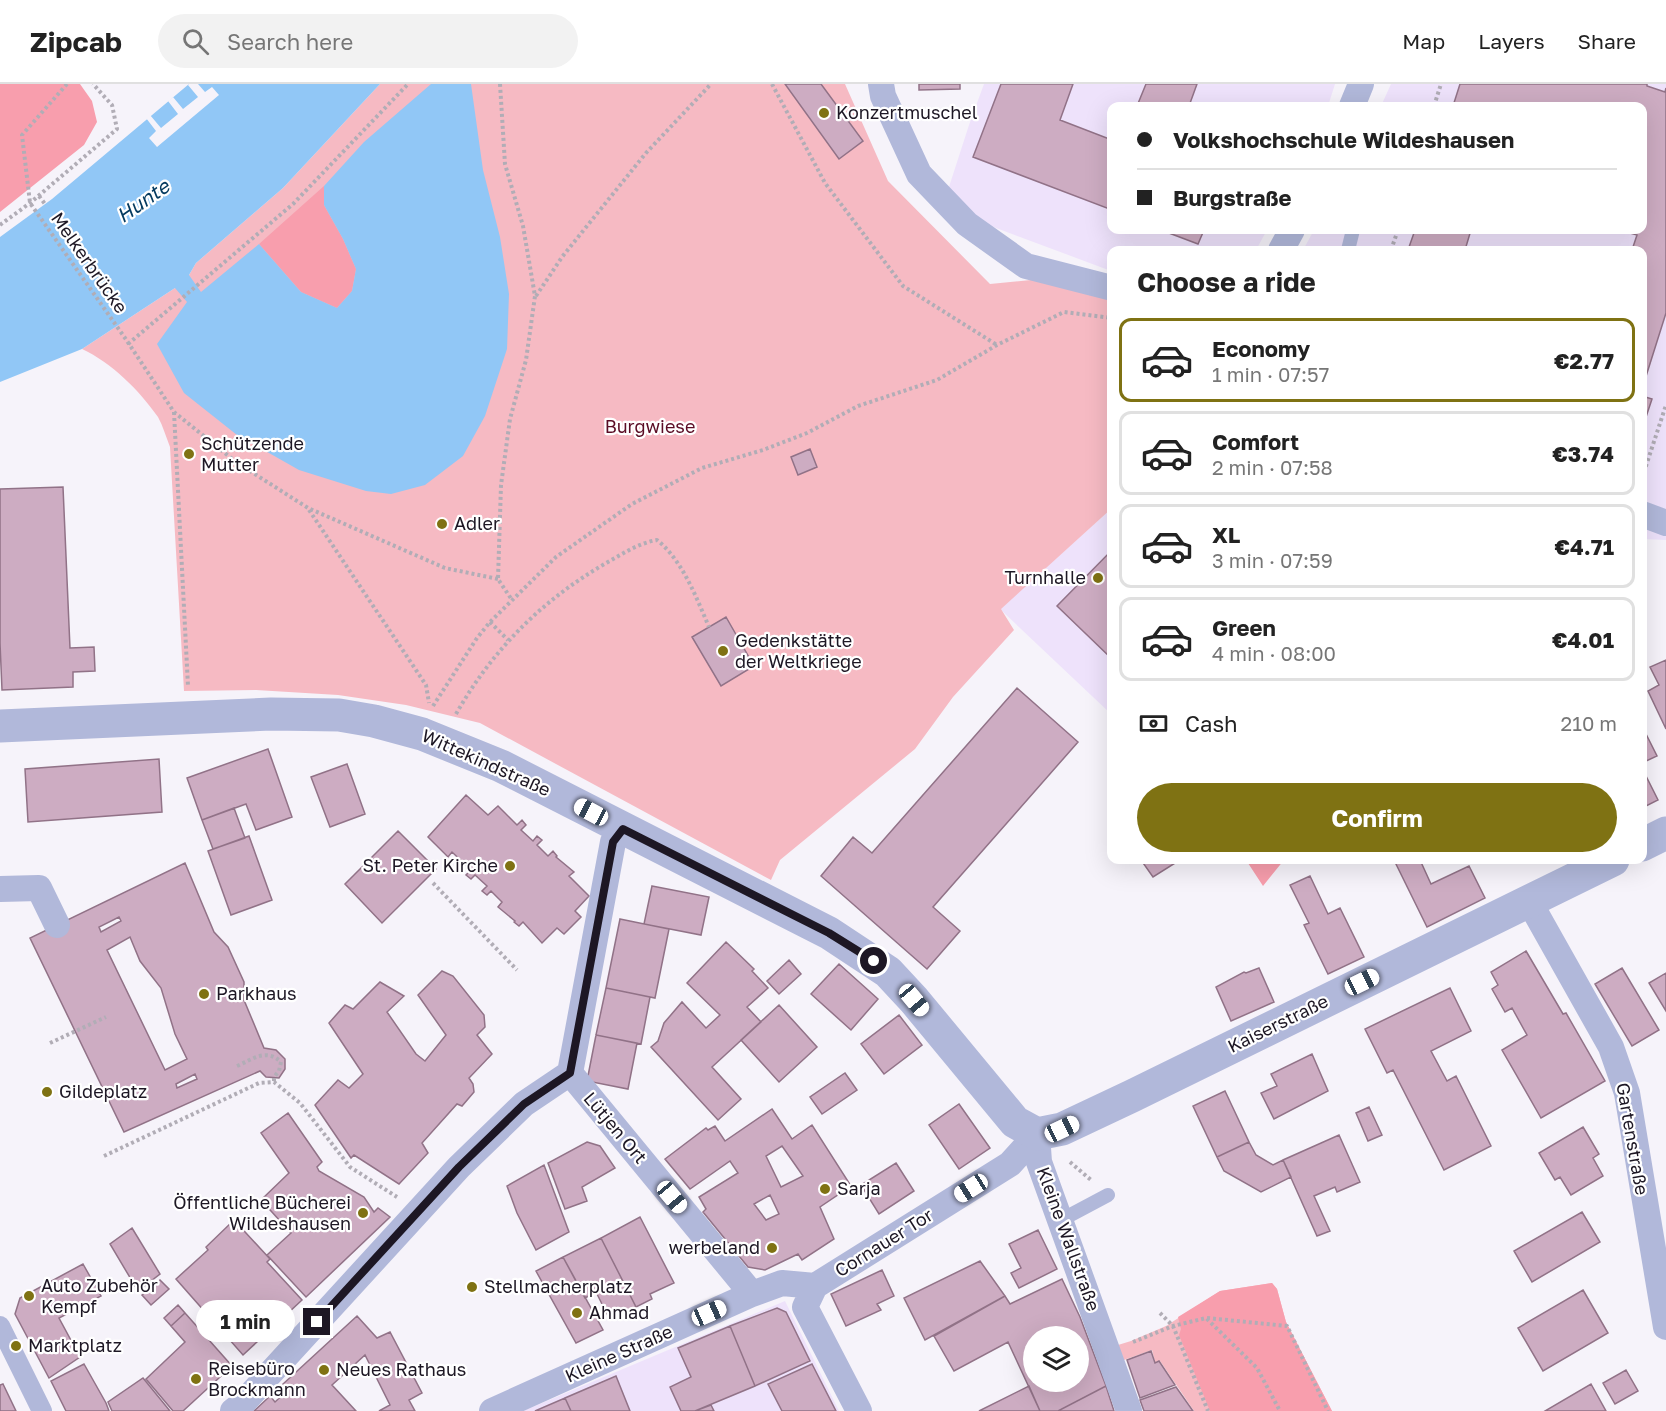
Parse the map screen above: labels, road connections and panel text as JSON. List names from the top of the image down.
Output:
{
  "streets": {
    "street": [
      "Wittekindstraße",
      "Kaiserstraße",
      "Lütjen Ort",
      "Gartenstraße",
      "Kleine Wallstraße",
      "Cornauer Tor",
      "Kleine Straße"
    ],
    "path": ["Melkerbrücke"]
  },
  "crossings": [
    ["Wittekindstraße", "Kaiserstraße"],
    ["Wittekindstraße", "Kleine Wallstraße"],
    ["Wittekindstraße", "Cornauer Tor"],
    ["Kaiserstraße", "Gartenstraße"],
    ["Kaiserstraße", "Kleine Wallstraße"],
    ["Kaiserstraße", "Cornauer Tor"],
    ["Lütjen Ort", "Kleine Straße"],
    ["Kleine Wallstraße", "Cornauer Tor"],
    ["Cornauer Tor", "Kleine Straße"]
  ],
  "water": ["Hunte"],
  "parks": ["Burgwiese"],
  "places": [
    "Konzertmuschel",
    "Schützende Mutter",
    "Adler",
    "Turnhalle",
    "Gedenkstätte der Weltkriege",
    "St. Peter Kirche",
    "Parkhaus",
    "Gildeplatz",
    "Sarja",
    "Öffentliche Bücherei Wildeshausen",
    "werbeland",
    "Stellmacherplatz",
    "Auto Zubehör Kempf",
    "Ahmad",
    "Marktplatz",
    "Neues Rathaus",
    "Reisebüro Brockmann"
  ],
  "page": {
    "header": "Zipcab",
    "search": "Search here",
    "nav": ["Map", "Layers", "Share"],
    "banner": ["Volkshochschule Wildeshausen", "Burgstraße"],
    "heading": "Choose a ride",
    "list": [
      {
        "name": "Economy",
        "note": "1 min · 07:57",
        "value": "€2.77"
      },
      {
        "name": "Comfort",
        "note": "2 min · 07:58",
        "value": "€3.74"
      },
      {
        "name": "XL",
        "note": "3 min · 07:59",
        "value": "€4.71"
      },
      {
        "name": "Green",
        "note": "4 min · 08:00",
        "value": "€4.01"
      }
    ],
    "pay": ["Cash", "210 m"],
    "buttons": "Confirm",
    "bubble": "1 min"
  }
}
